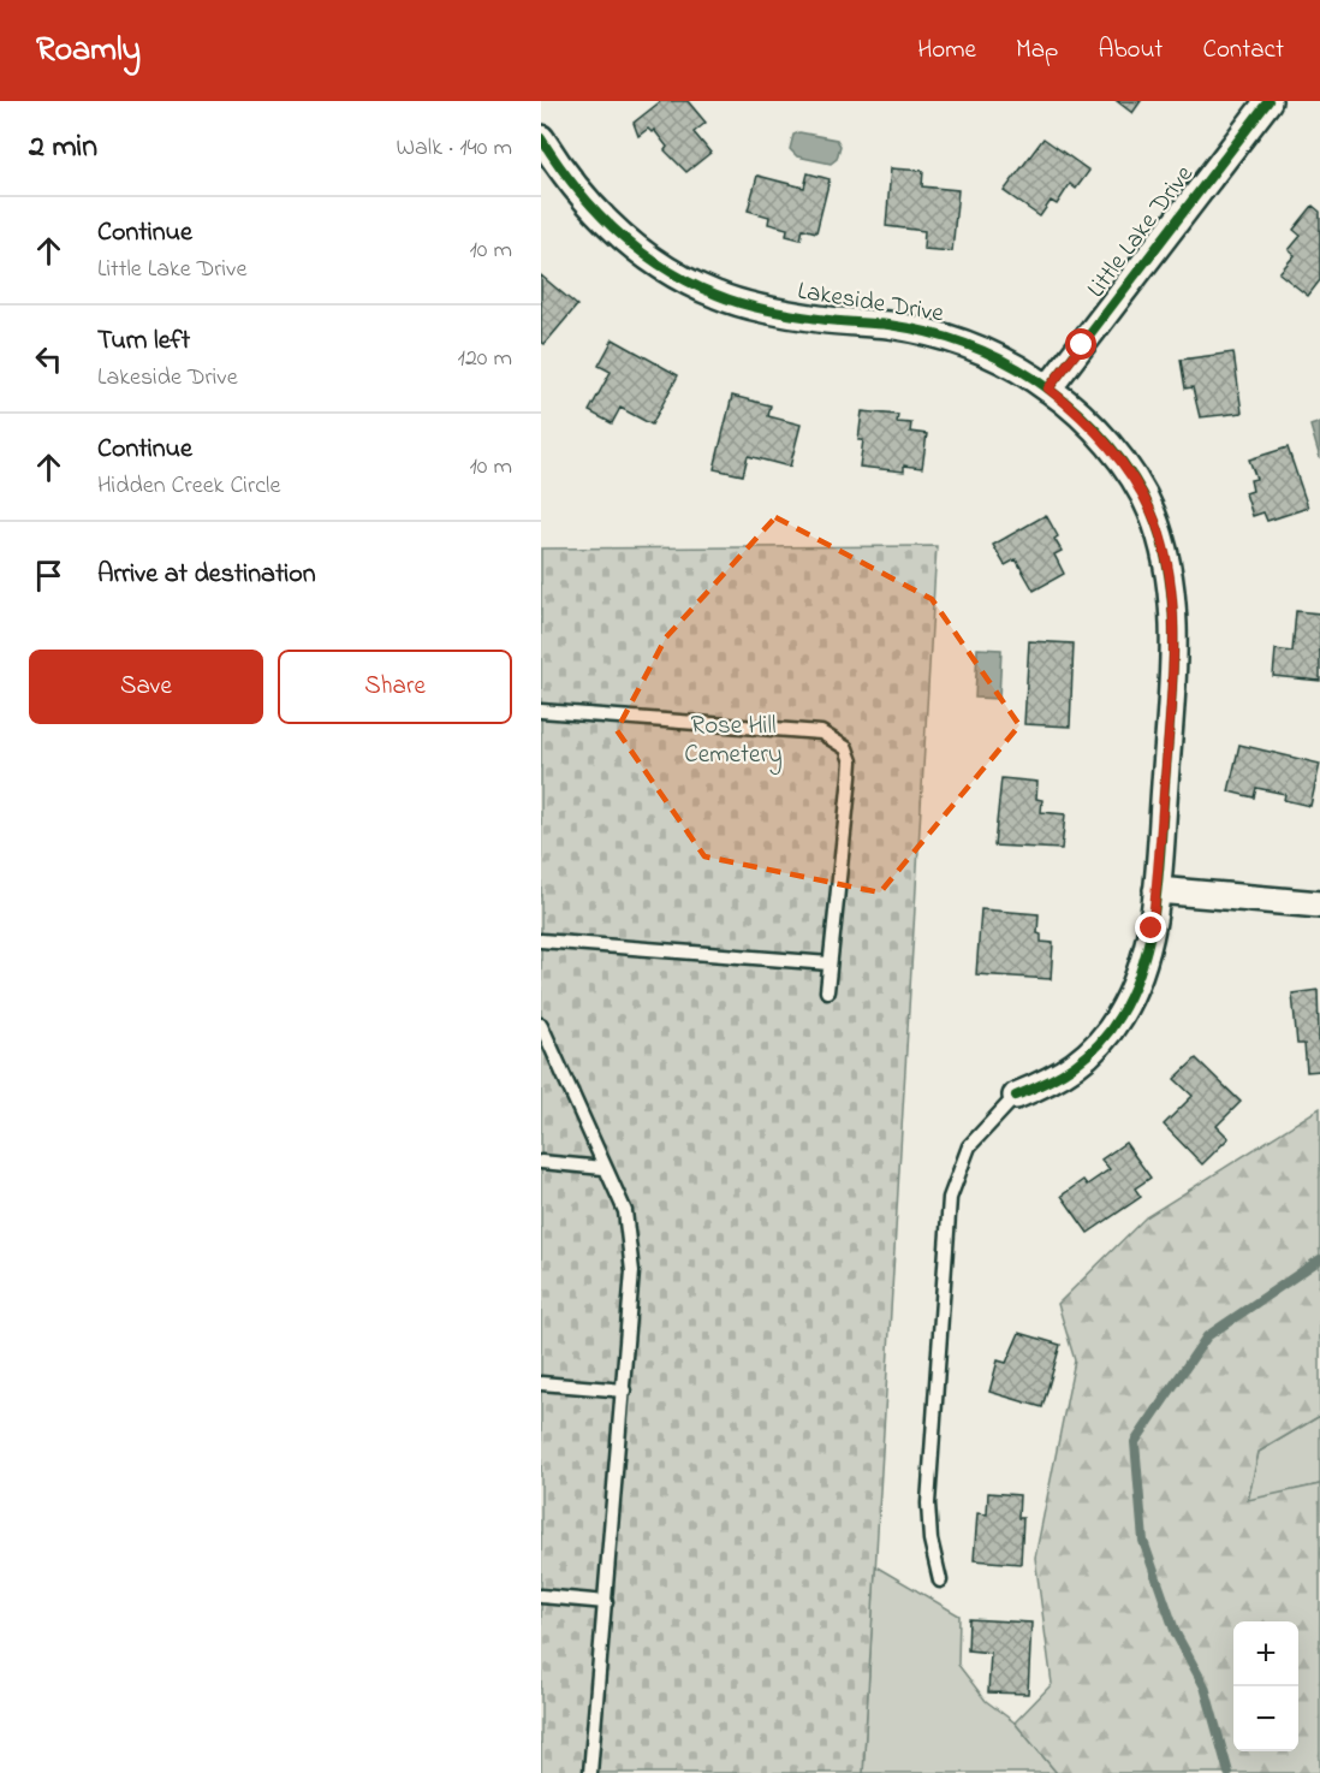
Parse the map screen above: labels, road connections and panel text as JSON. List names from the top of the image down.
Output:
{
  "streets": {
    "street": ["Little Lake Drive", "Lakeside Drive"]
  },
  "crossings": [
    ["Little Lake Drive", "Lakeside Drive"]
  ],
  "parks": ["Rose Hill Cemetery"],
  "page": {
    "header": "Roamly",
    "nav": [
      "Home",
      "Map",
      "About",
      "Contact"
    ],
    "heading": ["2 min", "Walk · 140 m"],
    "list": [
      ["Continue", "Little Lake Drive", "10 m"],
      ["Turn left", "Lakeside Drive", "120 m"],
      ["Continue", "Hidden Creek Circle", "10 m"],
      "Arrive at destination"
    ],
    "buttons": ["Save", "Share"],
    "map_buttons": ["+", "−"]
  }
}
